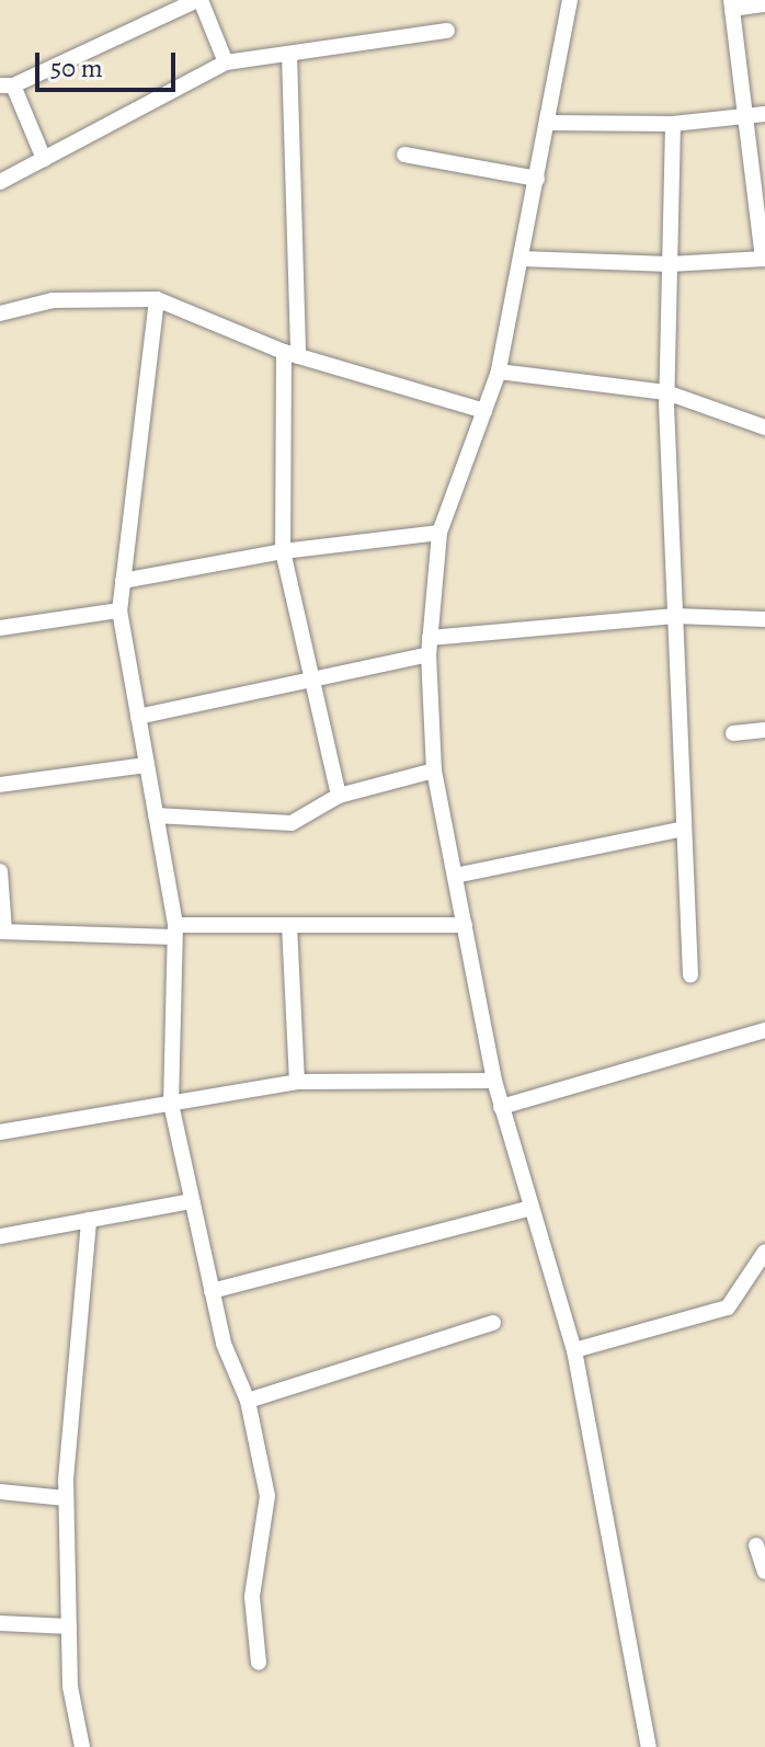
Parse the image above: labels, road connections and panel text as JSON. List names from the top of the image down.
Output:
{
  "scale_bar": "50 m"
}
